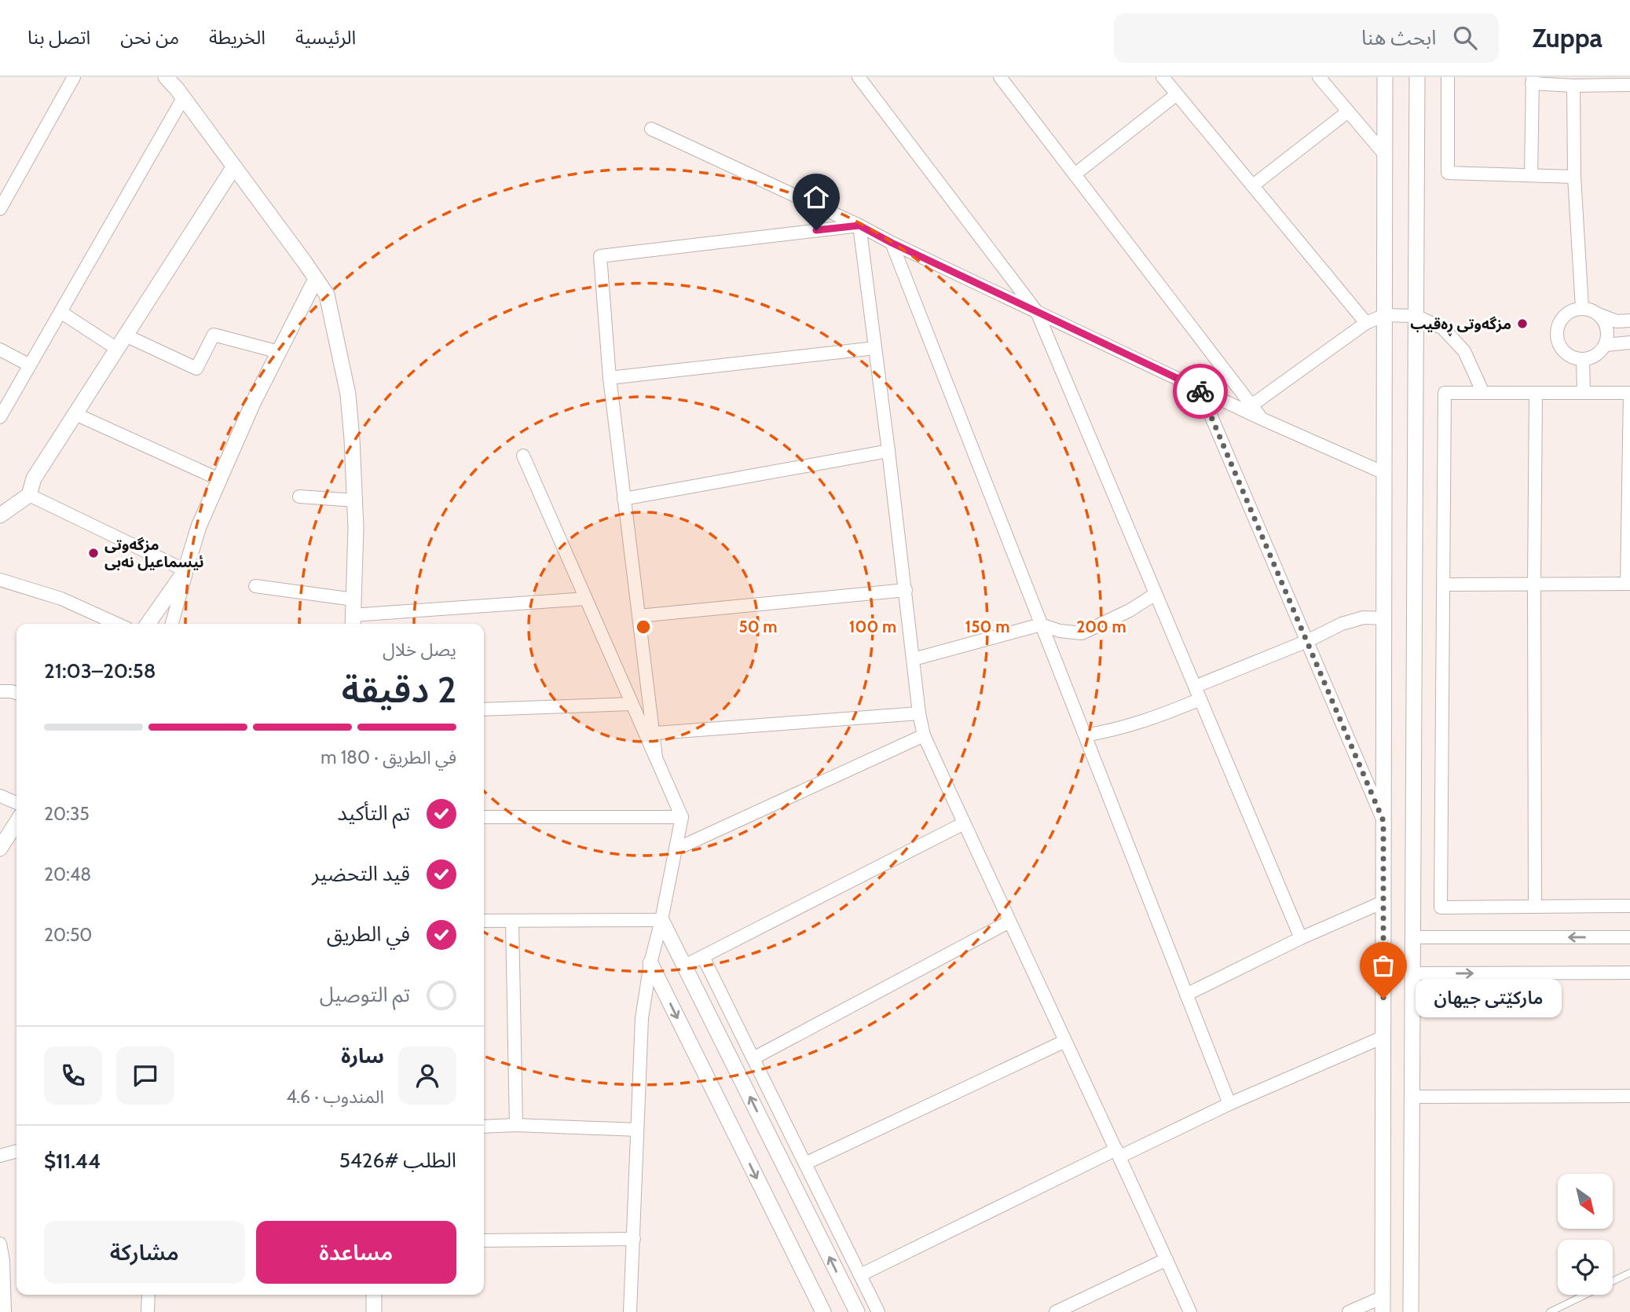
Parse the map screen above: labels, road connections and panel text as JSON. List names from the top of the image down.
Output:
{
  "places": ["مزگەوتی ڕەقیب", "مزگەوتی ئیسماعیل نەبی", "مارکێتی جیهان"],
  "north": "bottom right",
  "page": {
    "header": "Zuppa",
    "search": "ابحث هنا",
    "nav": [
      "الرئيسية",
      "الخريطة",
      "من نحن",
      "اتصل بنا"
    ],
    "heading": ["2 دقيقة", "يصل خلال", "20:58–21:03"],
    "panel": [
      "سارة",
      "المندوب · 4.6",
      "الطلب #5426",
      "$11.44"
    ],
    "bar": "في الطريق · 180 m",
    "list": [
      ["تم التأكيد", "20:35"],
      ["قيد التحضير", "20:48"],
      ["في الطريق", "20:50"],
      "تم التوصيل"
    ],
    "bubble": "مارکێتی جیهان",
    "buttons": ["مساعدة", "مشاركة"]
  },
  "rings": [
    "50 m",
    "100 m",
    "150 m",
    "200 m"
  ]
}
